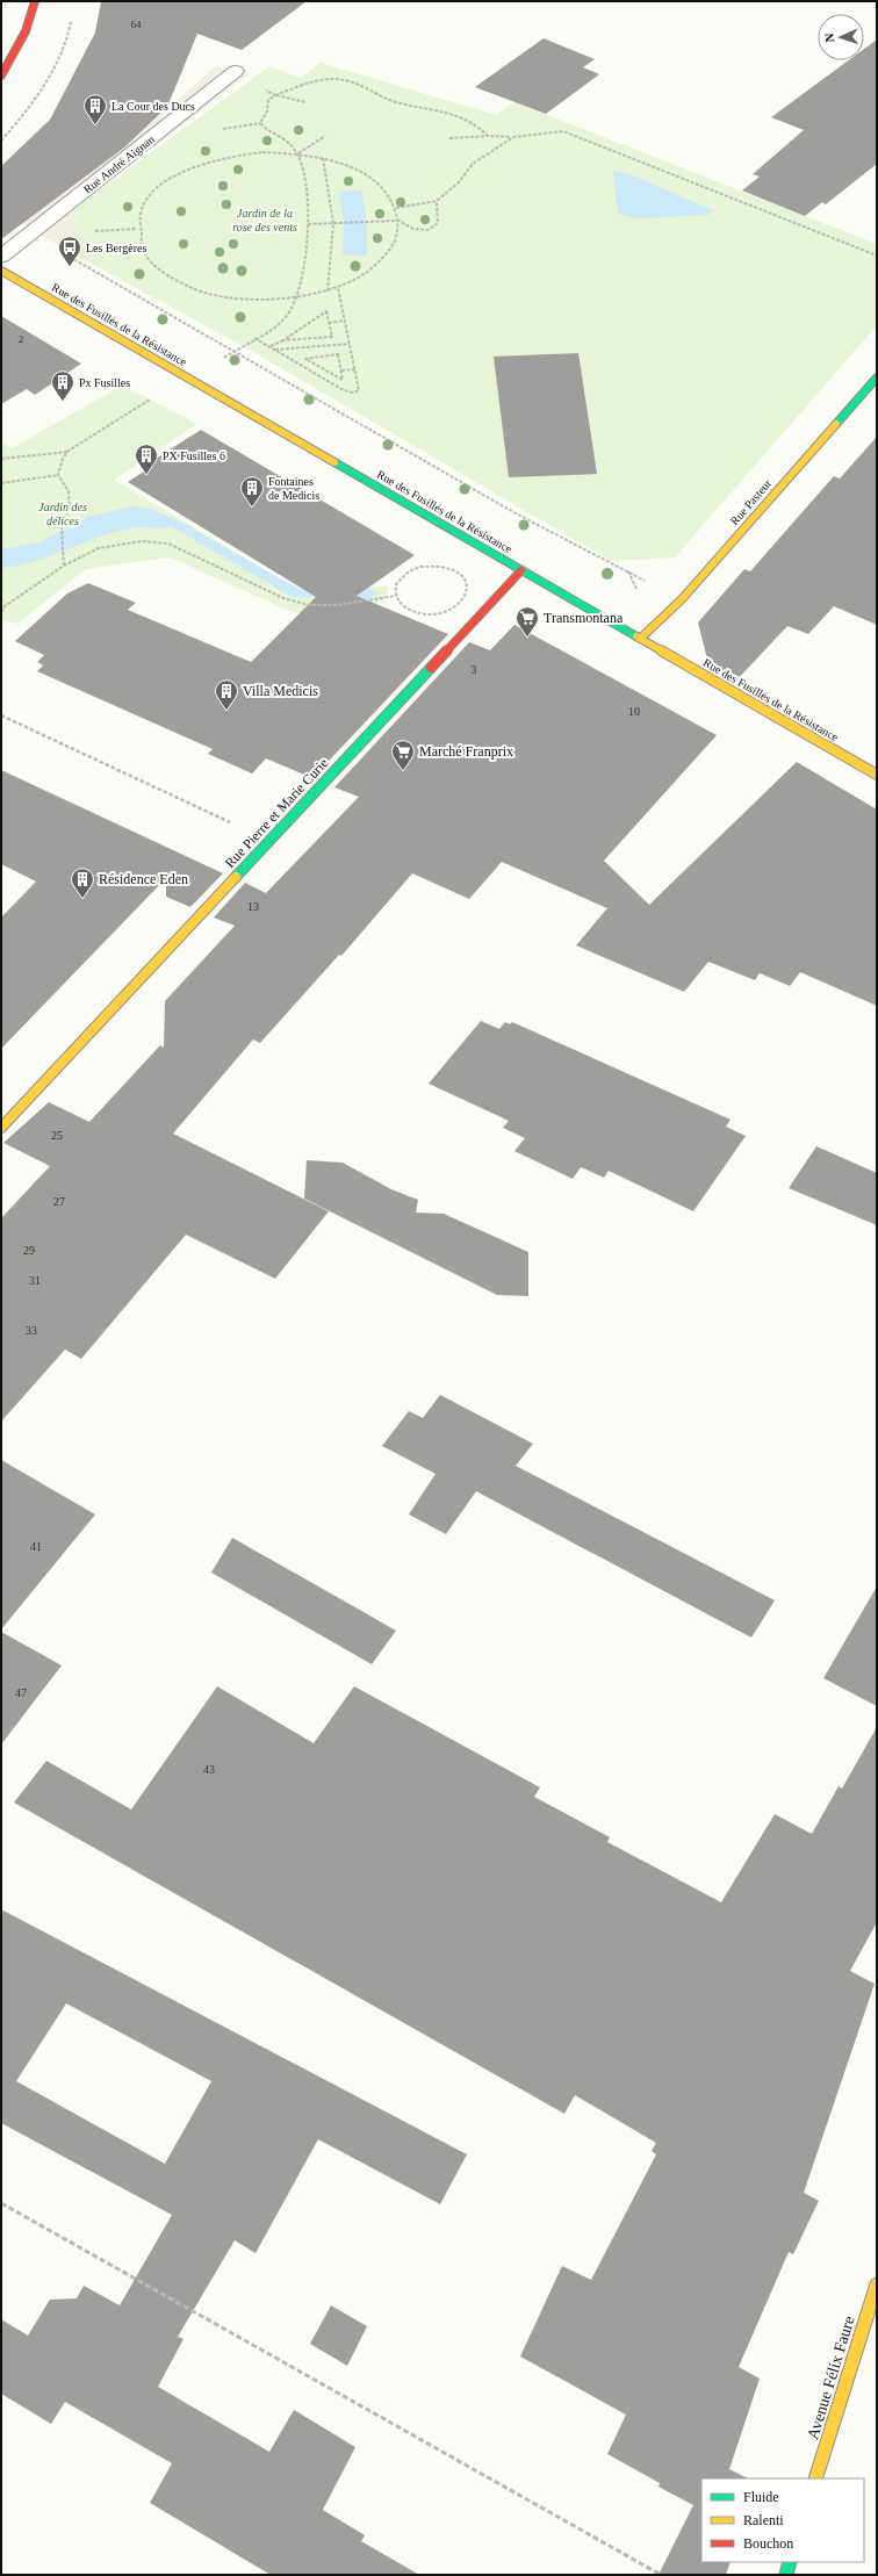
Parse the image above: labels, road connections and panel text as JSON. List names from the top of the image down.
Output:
{
  "streets": {
    "street": [
      "Rue André Aignan",
      "Rue des Fusillés de la Résistance",
      "Rue Pasteur",
      "Rue Pierre et Marie Curie",
      "Avenue Félix Faure"
    ]
  },
  "crossings": [
    ["Rue des Fusillés de la Résistance", "Rue Pasteur"],
    ["Rue des Fusillés de la Résistance", "Rue Pierre et Marie Curie"]
  ],
  "parks": ["Jardin de la rose des vents", "Jardin des délices"],
  "places": {
    "building": [
      "La Cour des Ducs",
      "Px Fusilles",
      "PX Fusilles 6",
      "Fontaines de Medicis",
      "Villa Medicis",
      "Résidence Eden"
    ],
    "bus stop": ["Les Bergères"],
    "supermarket": ["Transmontana", "Marché Franprix"]
  },
  "house_numbers": [
    "64",
    "2",
    "3",
    "10",
    "13",
    "25",
    "27",
    "29",
    "31",
    "33",
    "41",
    "47",
    "43"
  ],
  "legend": ["Fluide", "Ralenti", "Bouchon"],
  "north": "left"
}
